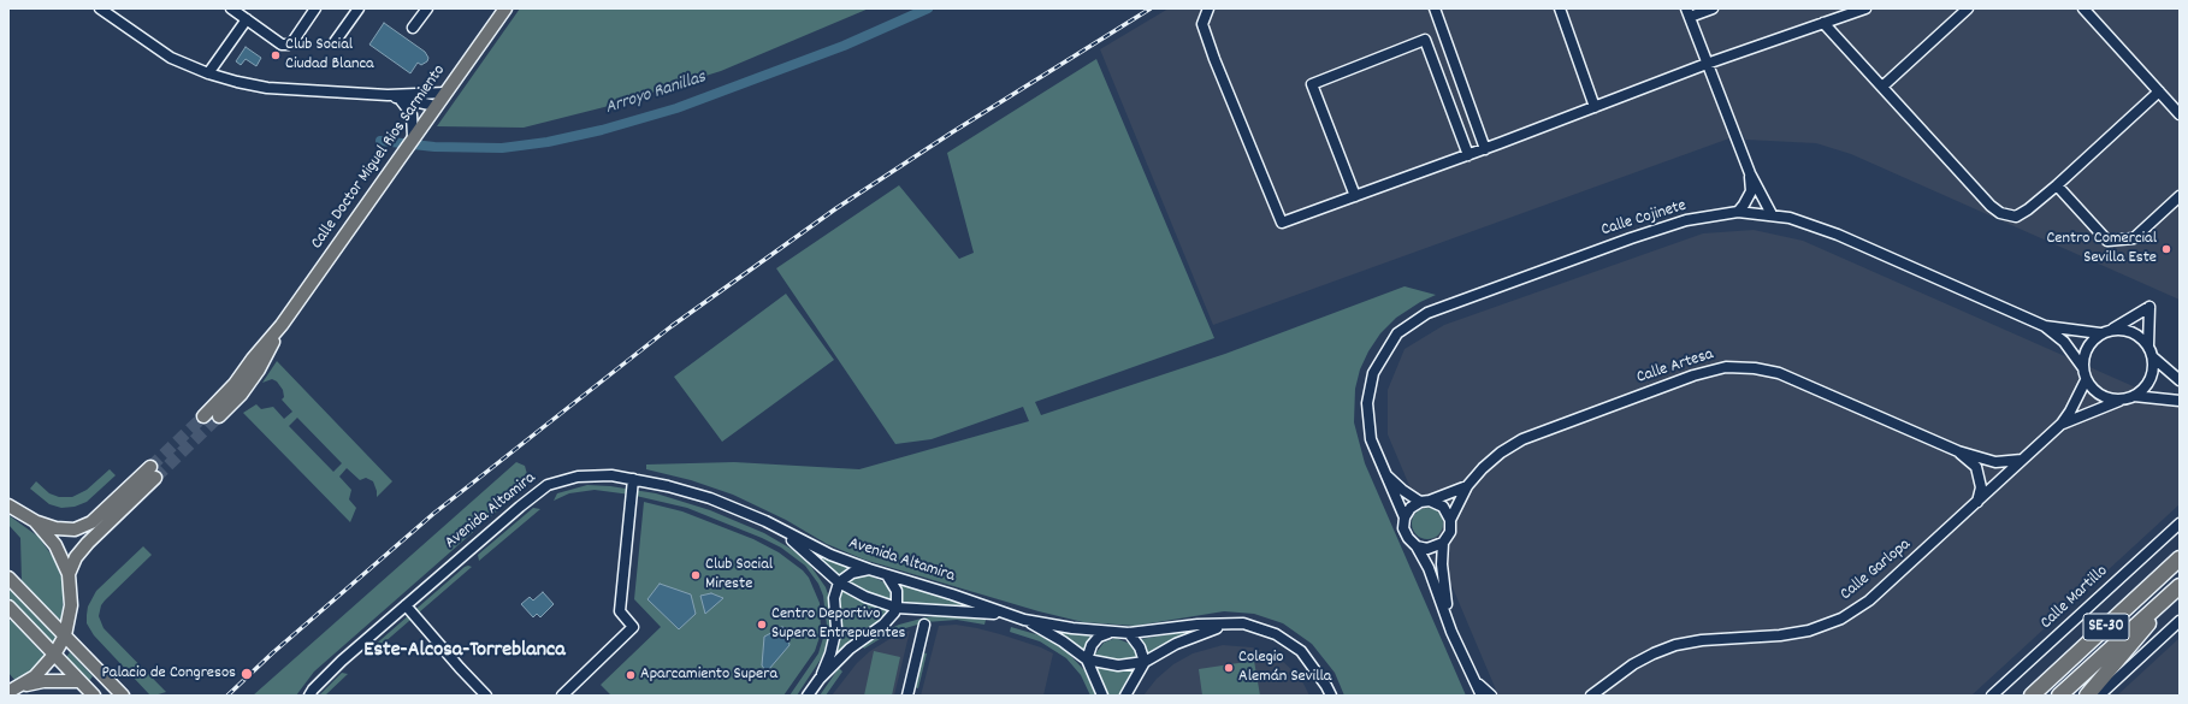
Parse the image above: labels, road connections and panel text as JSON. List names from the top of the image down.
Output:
{
  "streets": {
    "highway": ["SE-30"],
    "main road": ["Calle Doctor Miguel Rios Sarmiento"],
    "street": [
      "Calle Cojinete",
      "Calle Artesa",
      "Avenida Altamira",
      "Calle Garlopa",
      "Calle Martillo"
    ]
  },
  "crossings": [
    ["Calle Cojinete", "Calle Artesa"],
    ["Calle Cojinete", "Calle Garlopa"],
    ["Calle Artesa", "Calle Garlopa"]
  ],
  "districts": ["Este-Alcosa-Torreblanca"],
  "water": ["Arroyo Ranillas"],
  "places": [
    "Club Social Ciudad Blanca",
    "Centro Comercial Sevilla Este",
    "Club Social Mireste",
    "Centro Deportivo Supera Entrepuentes",
    "Colegio Alemán Sevilla",
    "Palacio de Congresos",
    "Aparcamiento Supera"
  ]
}
